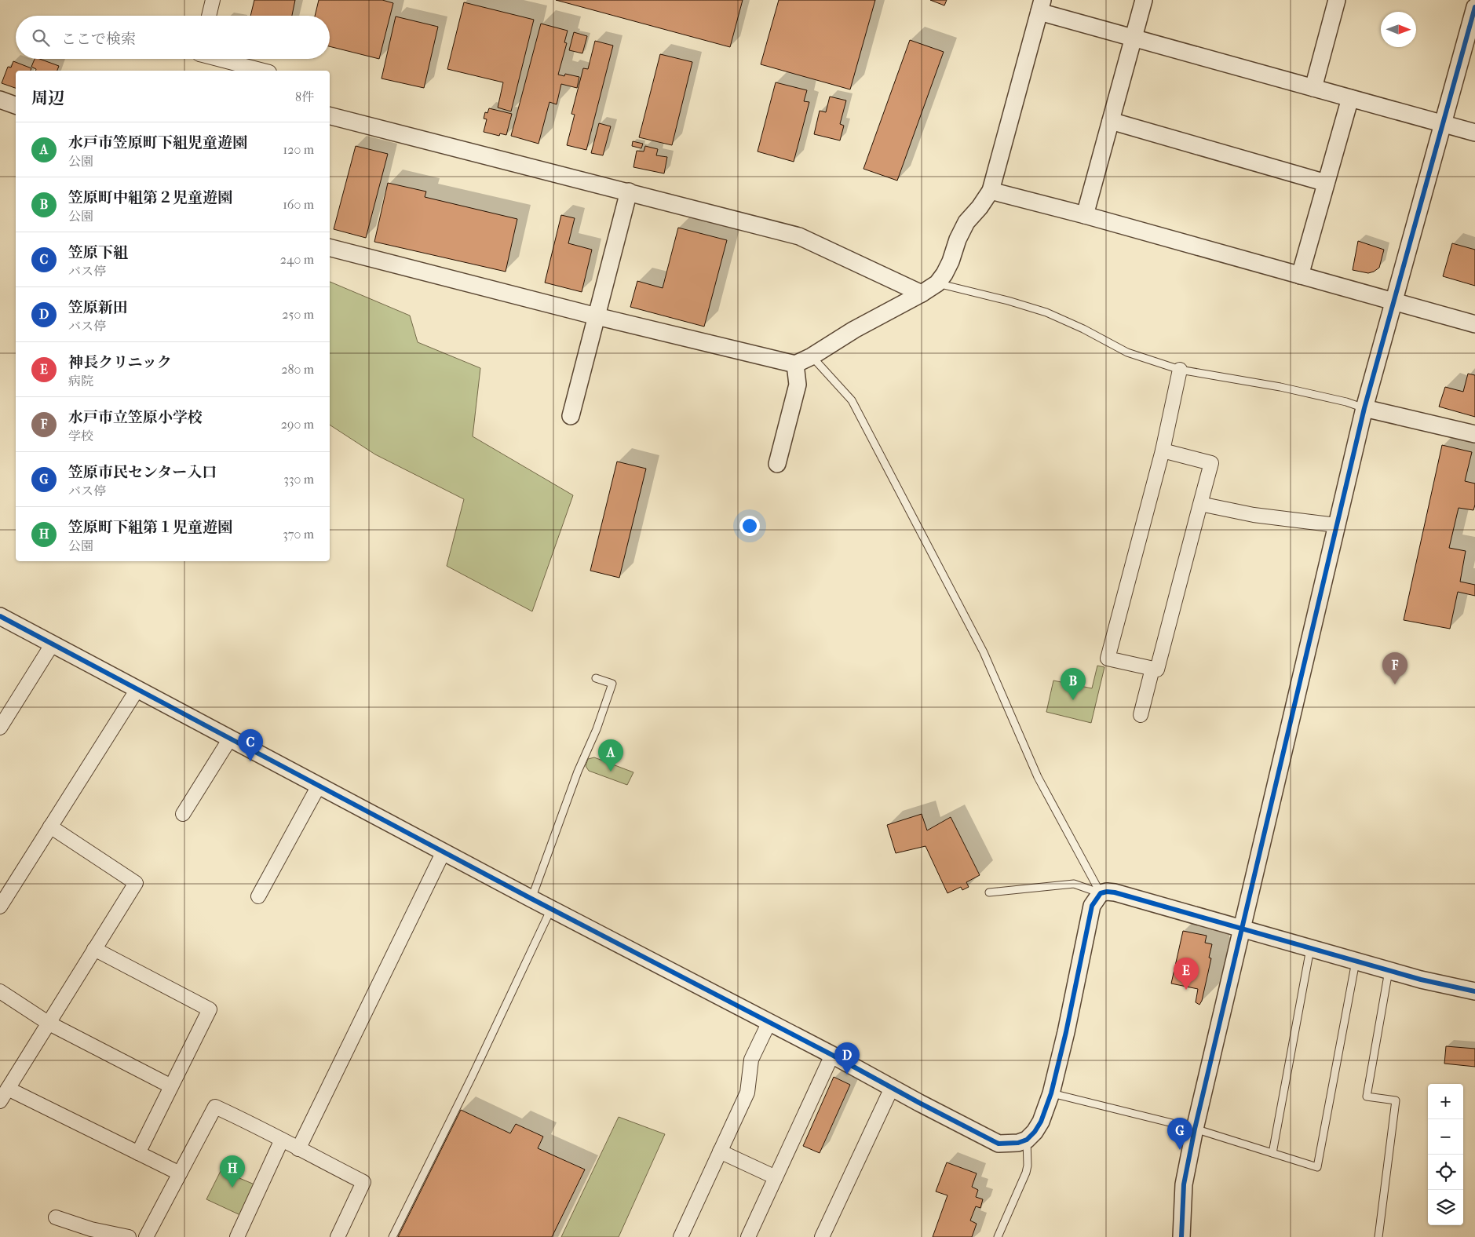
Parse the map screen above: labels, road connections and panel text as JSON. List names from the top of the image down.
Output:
{
  "north": "right",
  "page": {
    "search": "ここで検索",
    "heading": ["周辺", "8件"],
    "list": [
      {
        "mark": "A",
        "name": "水戸市笠原町下組児童遊園",
        "note": "公園",
        "value": "120 m"
      },
      {
        "mark": "B",
        "name": "笠原町中組第２児童遊園",
        "note": "公園",
        "value": "160 m"
      },
      {
        "mark": "C",
        "name": "笠原下組",
        "note": "バス停",
        "value": "240 m"
      },
      {
        "mark": "D",
        "name": "笠原新田",
        "note": "バス停",
        "value": "250 m"
      },
      {
        "mark": "E",
        "name": "神長クリニック",
        "note": "病院",
        "value": "280 m"
      },
      {
        "mark": "F",
        "name": "水戸市立笠原小学校",
        "note": "学校",
        "value": "290 m"
      },
      {
        "mark": "G",
        "name": "笠原市民センター入口",
        "note": "バス停",
        "value": "330 m"
      },
      {
        "mark": "H",
        "name": "笠原町下組第１児童遊園",
        "note": "公園",
        "value": "370 m"
      }
    ],
    "pins": [
      "F",
      "B",
      "C",
      "A",
      "E",
      "D",
      "G",
      "H"
    ],
    "map_buttons": ["+", "−"]
  }
}
